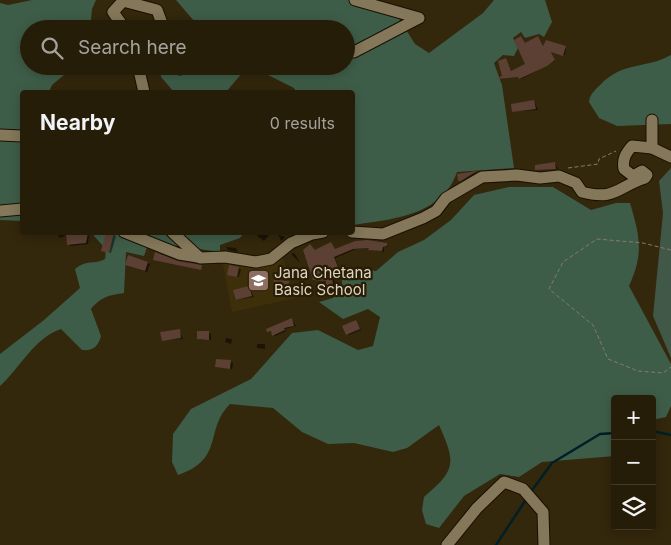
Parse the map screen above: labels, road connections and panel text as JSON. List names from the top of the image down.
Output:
{
  "places": {
    "school or university": ["Jana Chetana Basic School"]
  },
  "page": {
    "search": "Search here",
    "heading": ["Nearby", "0 results"],
    "map_buttons": ["+", "−"]
  }
}
